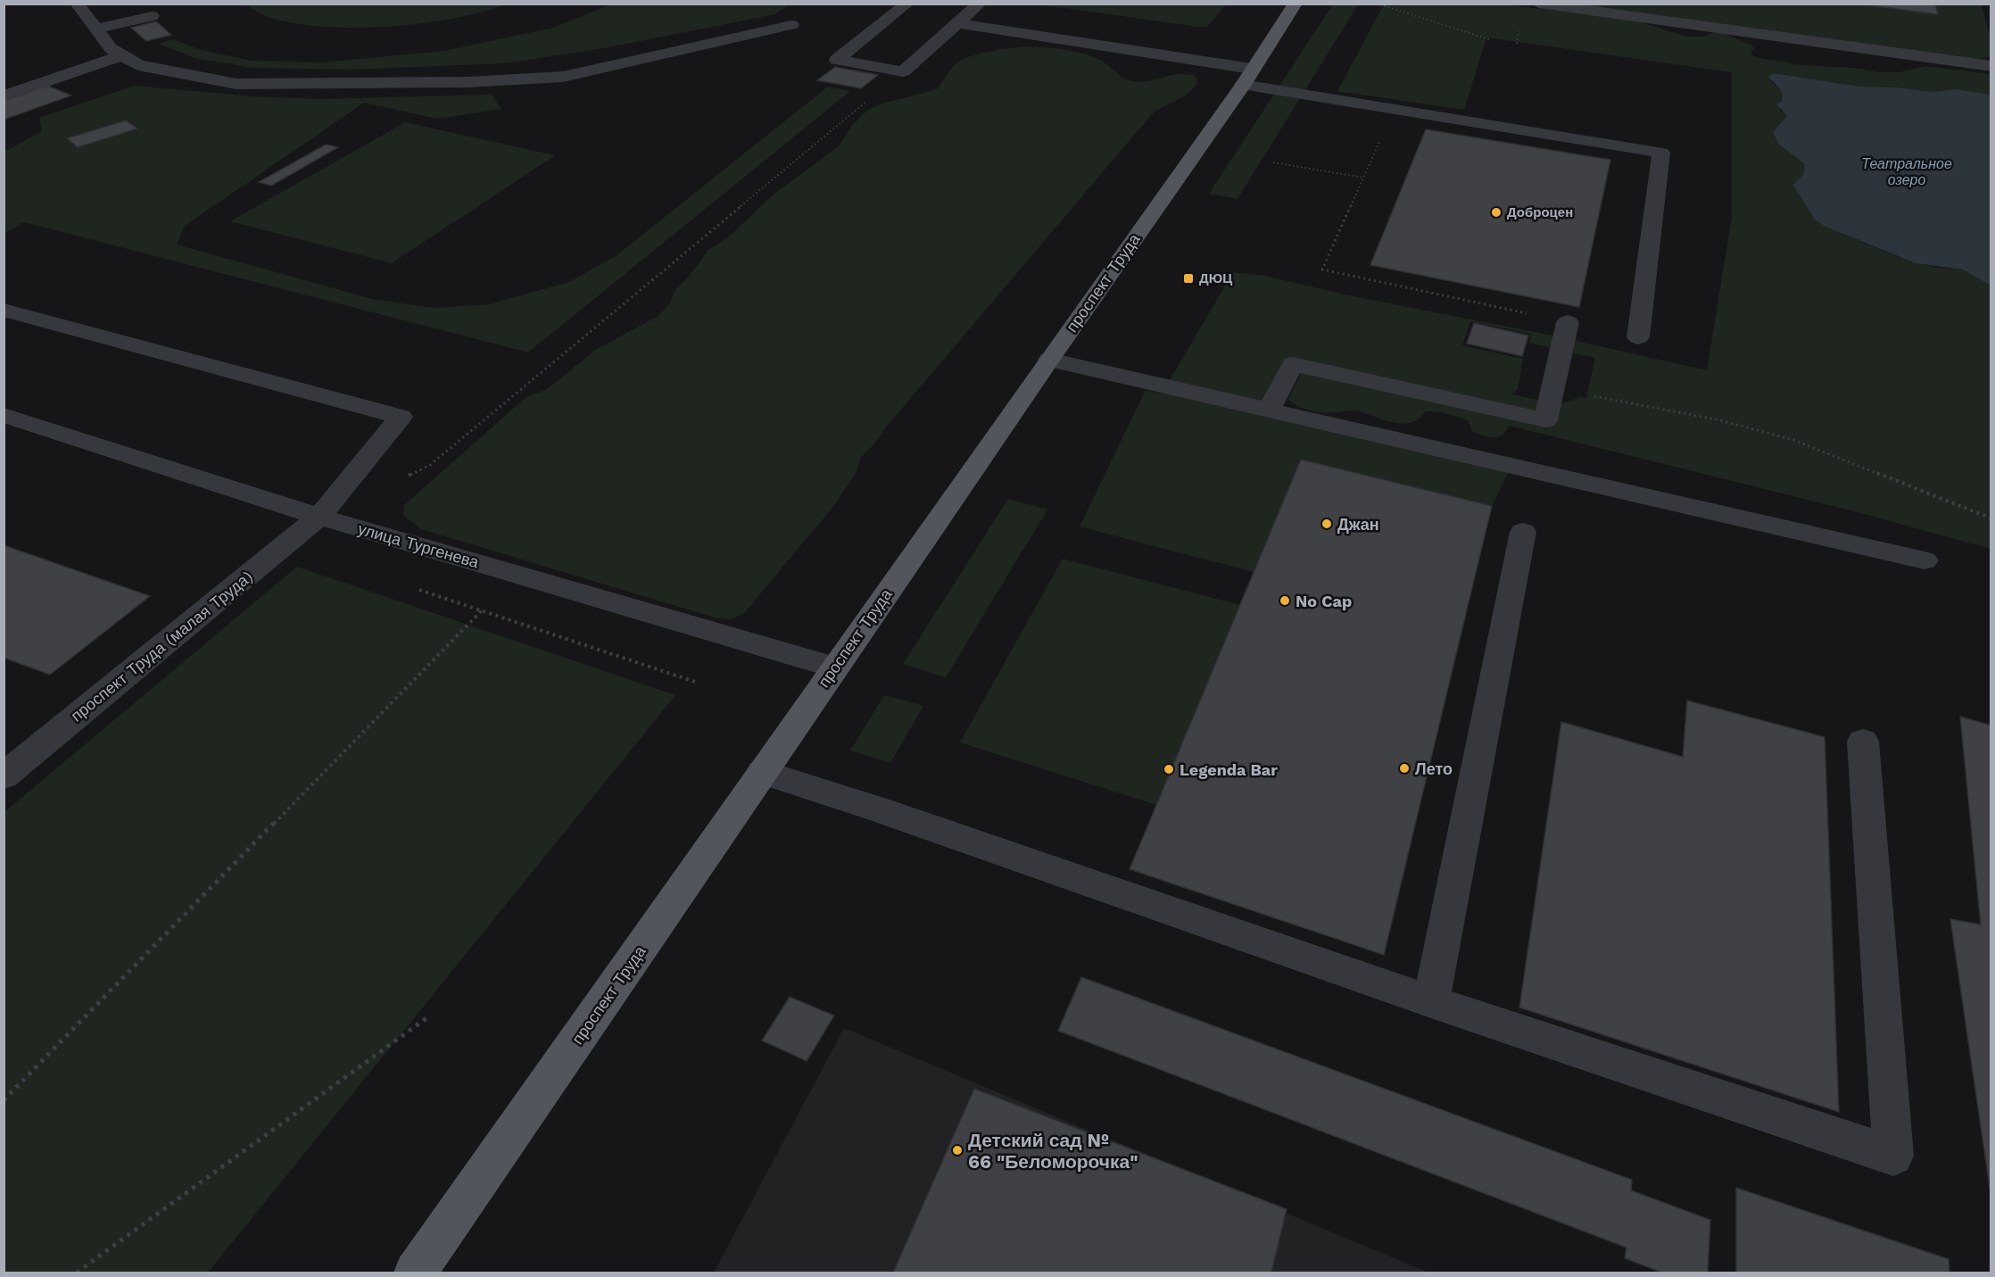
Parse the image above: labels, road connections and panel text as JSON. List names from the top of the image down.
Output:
{
  "streets": {
    "main road": ["проспект Труда"],
    "street": ["улица Тургенева", "проспект Труда (малая Труда)"]
  },
  "crossings": [
    ["проспект Труда", "улица Тургенева"],
    ["улица Тургенева", "проспект Труда (малая Труда)"]
  ],
  "water": ["Театральное озеро"],
  "places": {
    "other": [
      "Доброцен",
      "Джан",
      "No Cap",
      "Лето",
      "Legenda Bar",
      "Детский сад № 66 \"Беломорочка\""
    ],
    "transit": ["ДЮЦ"]
  }
}
